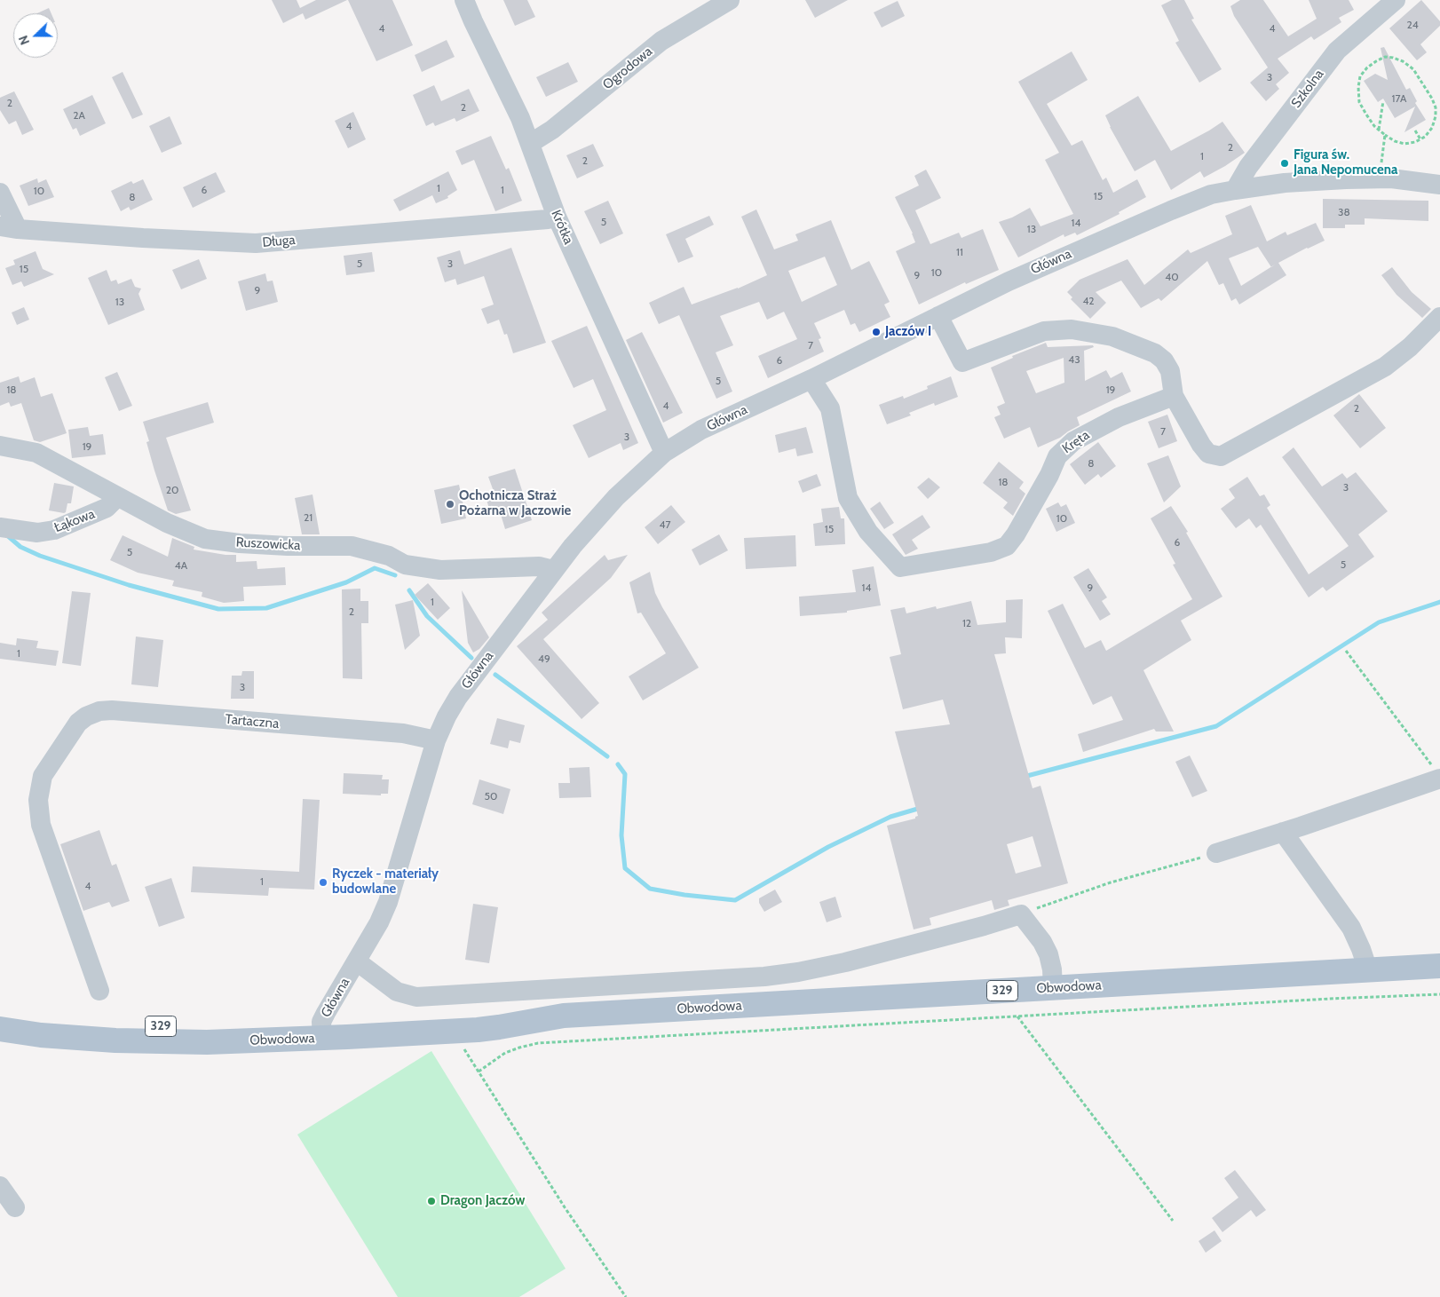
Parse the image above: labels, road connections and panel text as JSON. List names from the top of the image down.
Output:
{
  "streets": {
    "main road": ["Obwodowa", "329"],
    "street": [
      "Ogrodowa",
      "Szkolna",
      "Krótka",
      "Długa",
      "Główna",
      "Kręta",
      "Łąkowa",
      "Ruszowicka",
      "Tartaczna"
    ]
  },
  "crossings": [
    ["Ogrodowa", "Krótka"],
    ["Szkolna", "Główna"],
    ["Krótka", "Długa"],
    ["Krótka", "Główna"],
    ["Główna", "Kręta"],
    ["Główna", "Ruszowicka"],
    ["Główna", "Tartaczna"],
    ["Główna", "Obwodowa"],
    ["Łąkowa", "Ruszowicka"]
  ],
  "places": [
    "Figura św. Jana Nepomucena",
    "Jaczów I",
    "Ochotnicza Straż Pożarna w Jaczowie",
    "Ryczek - materiały budowlane",
    "Dragon Jaczów"
  ],
  "house_numbers": [
    "24",
    "4",
    "4",
    "3",
    "17A",
    "2",
    "2",
    "2A",
    "4",
    "2",
    "1",
    "2",
    "1",
    "6",
    "1",
    "10",
    "15",
    "8",
    "38",
    "5",
    "14",
    "13",
    "11",
    "5",
    "3",
    "15",
    "10",
    "9",
    "40",
    "9",
    "42",
    "13",
    "7",
    "43",
    "6",
    "5",
    "18",
    "19",
    "4",
    "2",
    "7",
    "3",
    "19",
    "8",
    "18",
    "3",
    "20",
    "21",
    "10",
    "47",
    "15",
    "6",
    "5",
    "5",
    "4A",
    "14",
    "9",
    "1",
    "2",
    "12",
    "1",
    "49",
    "3",
    "50",
    "1",
    "4"
  ],
  "north": "left"
}
